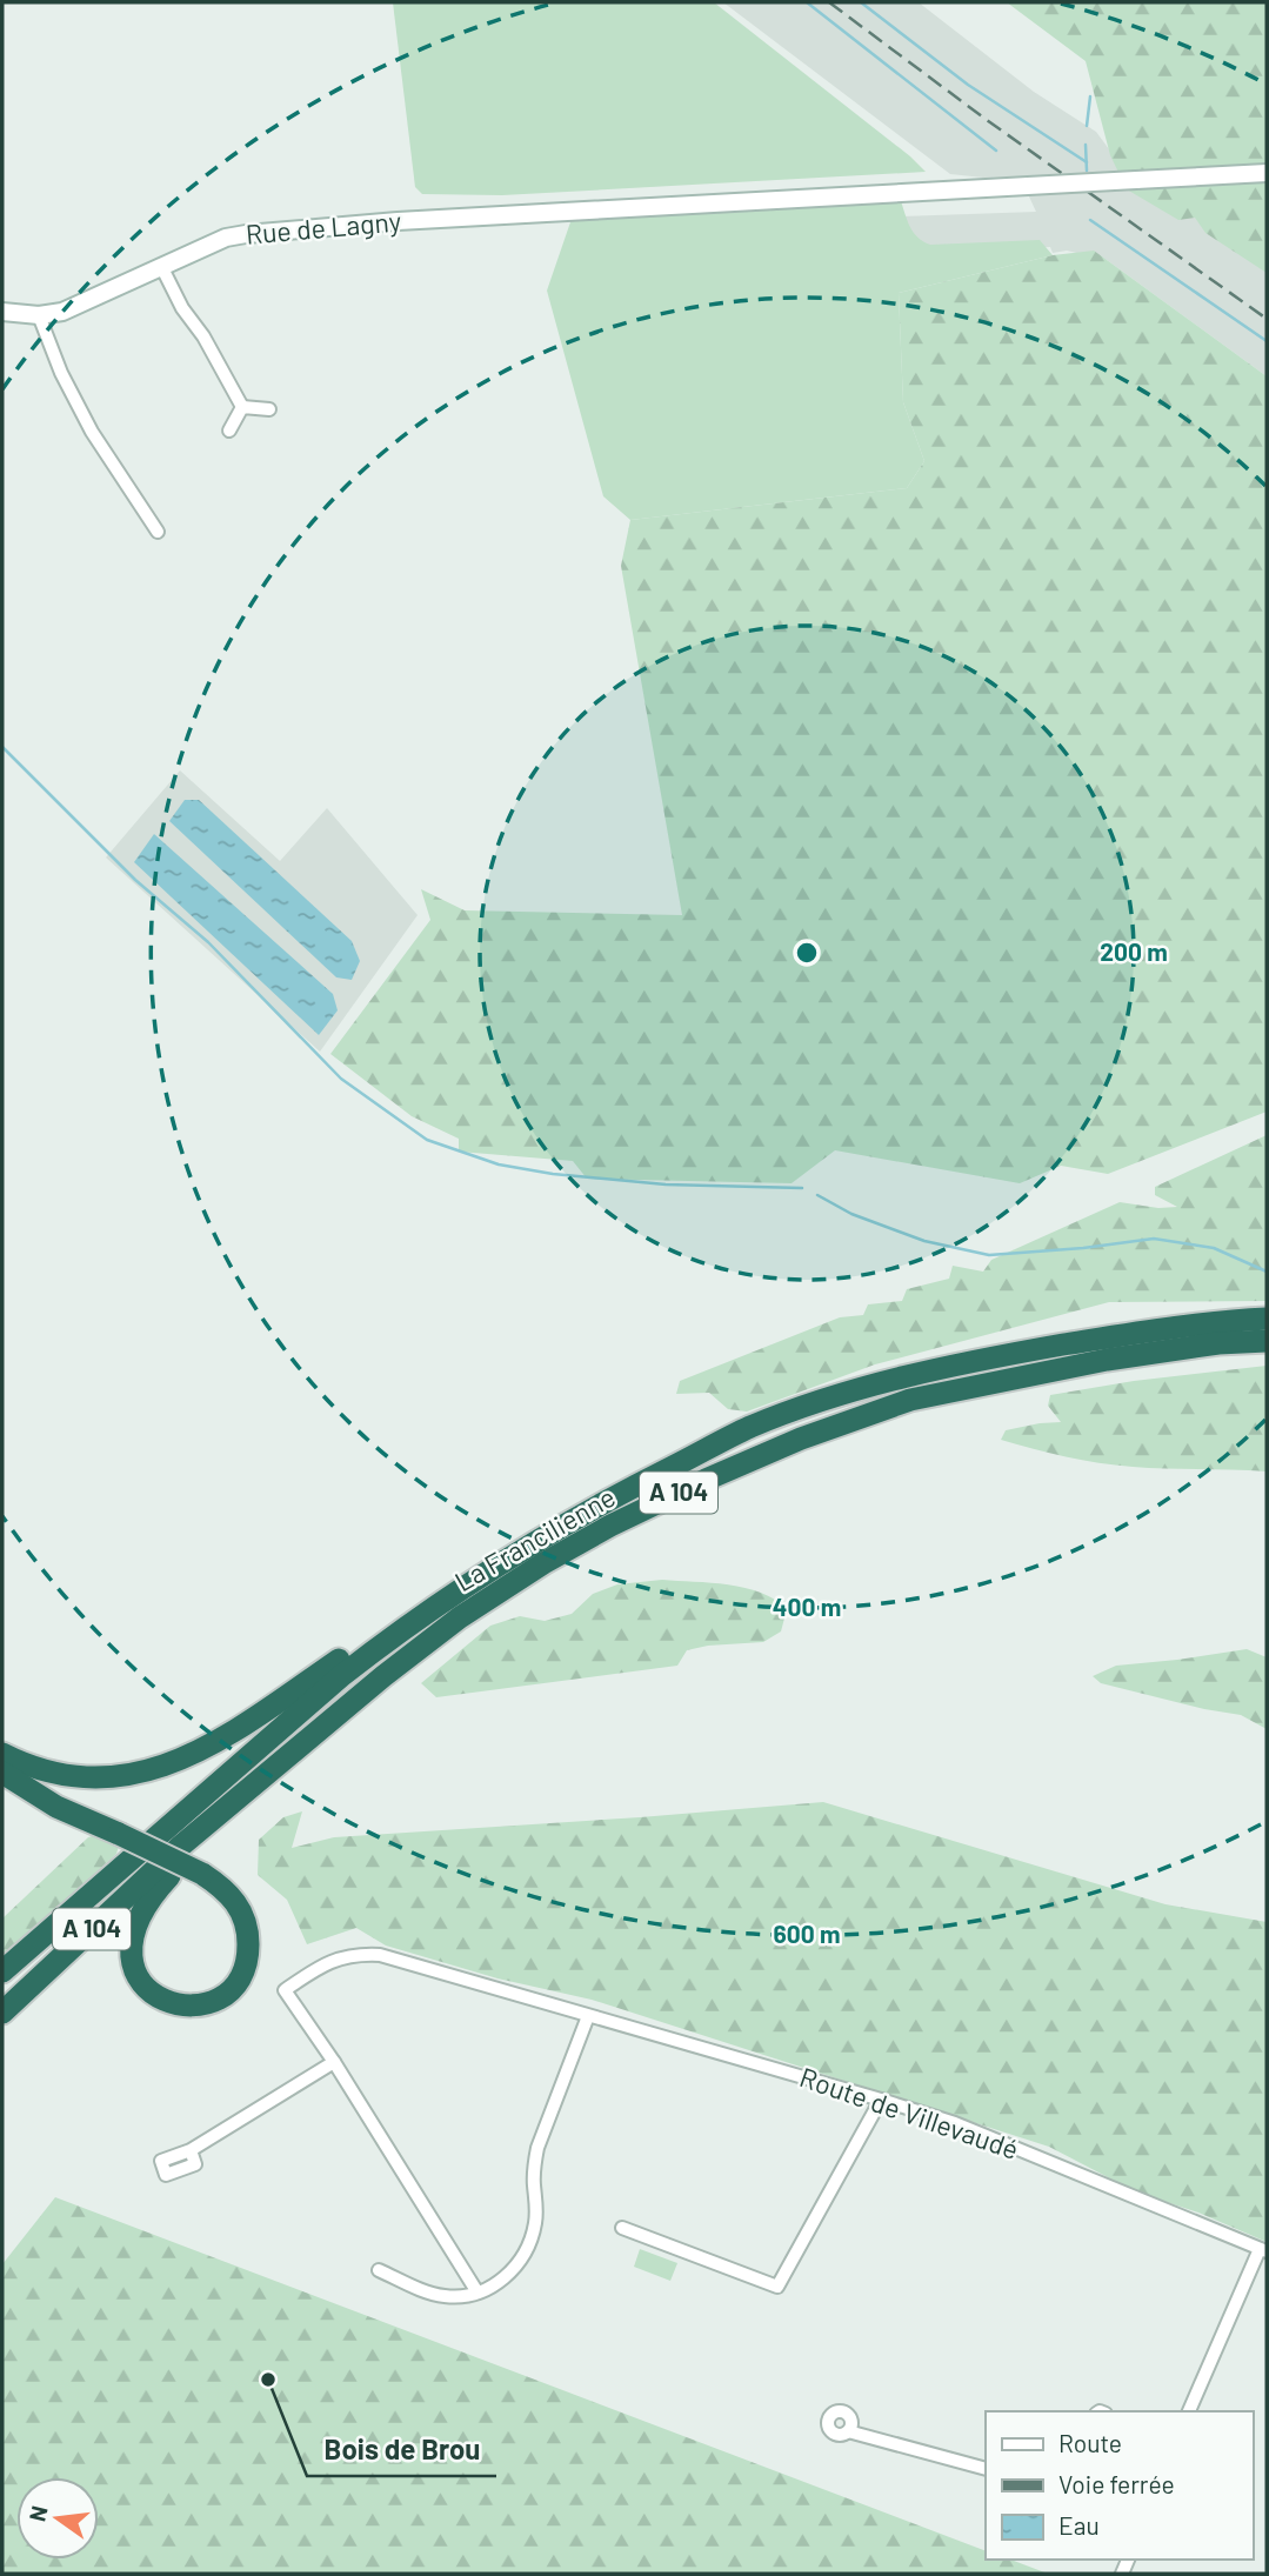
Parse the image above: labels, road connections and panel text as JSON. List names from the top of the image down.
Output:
{
  "streets": {
    "highway": ["A 104", "La Francilienne"],
    "main road": ["Rue de Lagny"],
    "street": ["Route de Villevaudé"]
  },
  "places": ["Bois de Brou"],
  "legend": ["Route", "Voie ferrée", "Eau"],
  "north": "left",
  "rings": ["200 m", "400 m", "600 m"]
}
